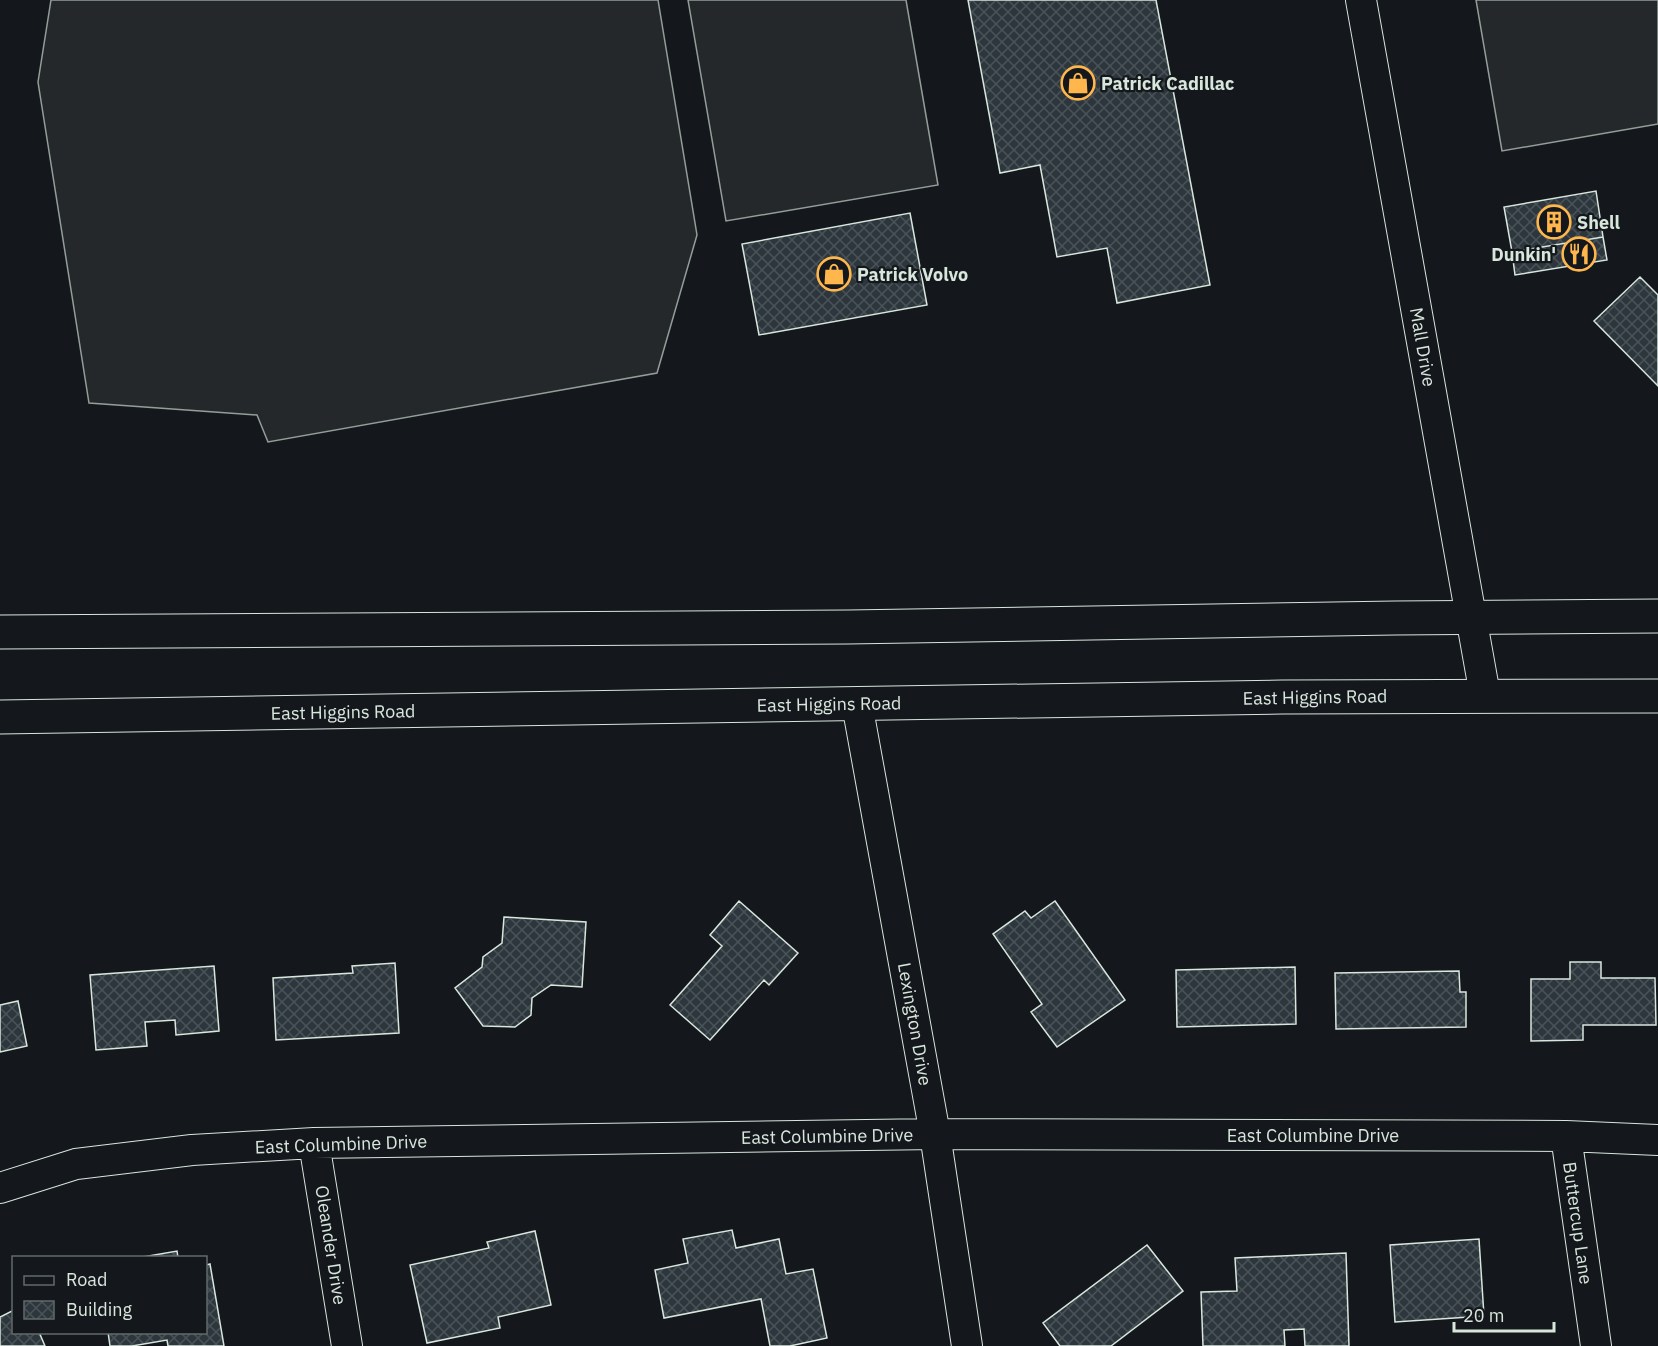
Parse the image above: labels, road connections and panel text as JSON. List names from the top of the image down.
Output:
{
  "streets": {
    "main road": ["East Higgins Road"],
    "street": [
      "Mall Drive",
      "Lexington Drive",
      "East Columbine Drive",
      "Buttercup Lane",
      "Oleander Drive"
    ]
  },
  "crossings": [
    ["Mall Drive", "East Higgins Road"],
    ["East Higgins Road", "Lexington Drive"],
    ["Lexington Drive", "East Columbine Drive"],
    ["East Columbine Drive", "Buttercup Lane"],
    ["East Columbine Drive", "Oleander Drive"]
  ],
  "places": {
    "shop": ["Patrick Cadillac", "Patrick Volvo"],
    "building": ["Shell"],
    "restaurant": ["Dunkin'"]
  },
  "legend": ["Road", "Building"],
  "scale_bar": "20 m"
}
